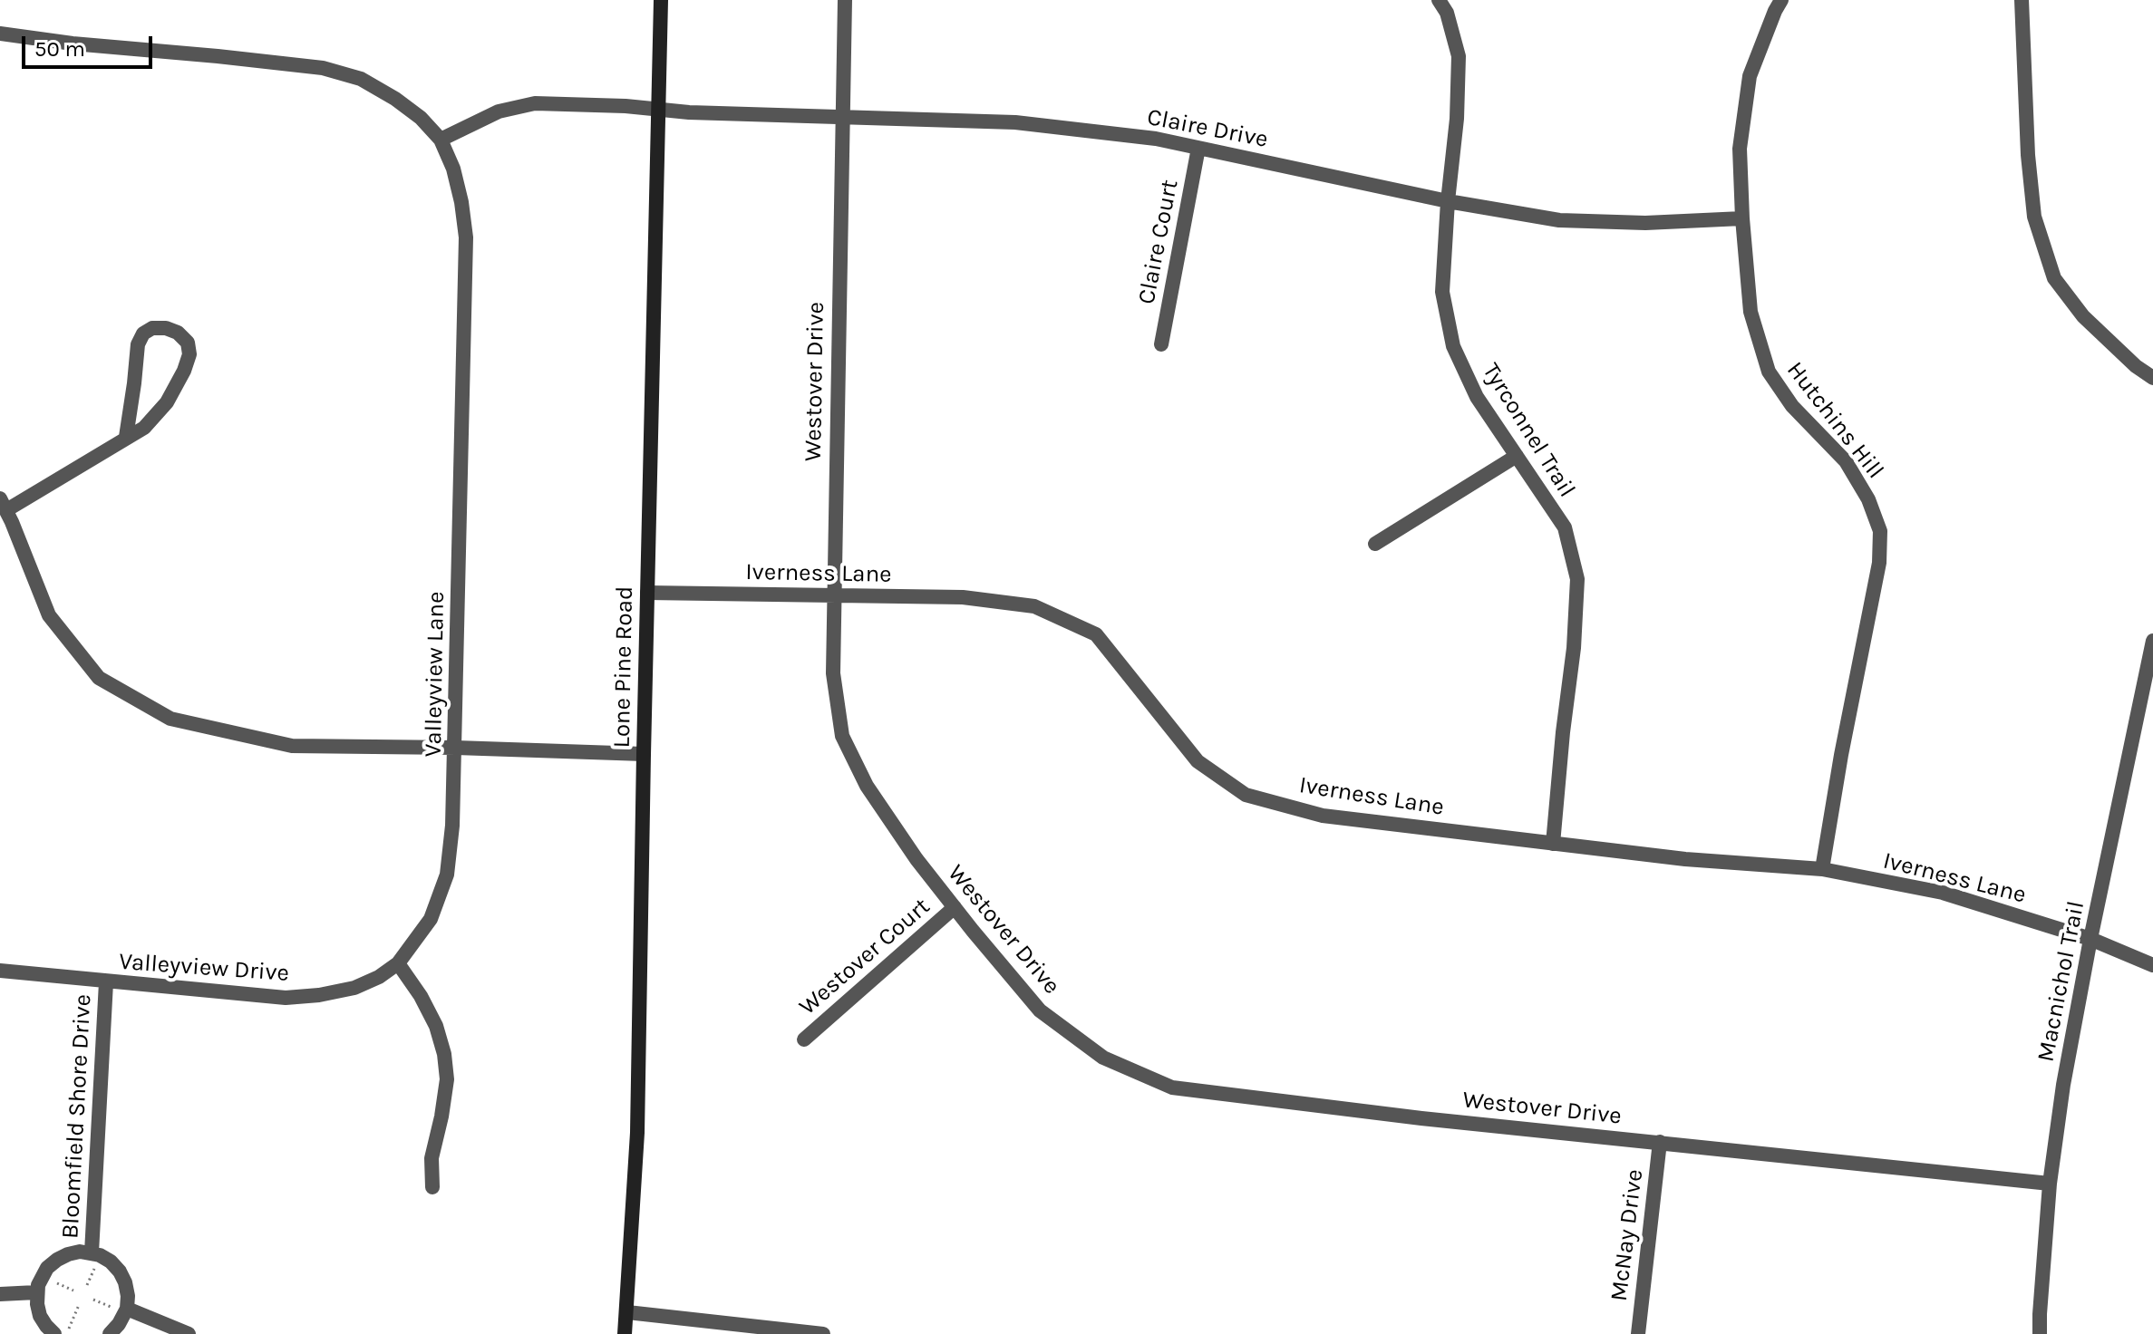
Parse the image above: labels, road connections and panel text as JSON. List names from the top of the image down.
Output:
{
  "streets": {
    "street": [
      "Claire Drive",
      "Claire Court",
      "Westover Drive",
      "Hutchins Hill",
      "Tyrconnel Trail",
      "Iverness Lane",
      "Lone Pine Road",
      "Valleyview Lane",
      "Westover Court",
      "Valleyview Drive",
      "Macnichol Trail",
      "Bloomfield Shore Drive",
      "McNay Drive"
    ]
  },
  "crossings": [
    ["Claire Drive", "Claire Court"],
    ["Claire Drive", "Westover Drive"],
    ["Claire Drive", "Hutchins Hill"],
    ["Claire Drive", "Tyrconnel Trail"],
    ["Claire Drive", "Lone Pine Road"],
    ["Claire Drive", "Valleyview Lane"],
    ["Westover Drive", "Iverness Lane"],
    ["Westover Drive", "Westover Court"],
    ["Westover Drive", "Macnichol Trail"],
    ["Westover Drive", "McNay Drive"],
    ["Hutchins Hill", "Iverness Lane"],
    ["Tyrconnel Trail", "Iverness Lane"],
    ["Iverness Lane", "Lone Pine Road"],
    ["Iverness Lane", "Macnichol Trail"],
    ["Valleyview Lane", "Valleyview Drive"],
    ["Valleyview Drive", "Bloomfield Shore Drive"]
  ],
  "scale_bar": "50 m"
}
